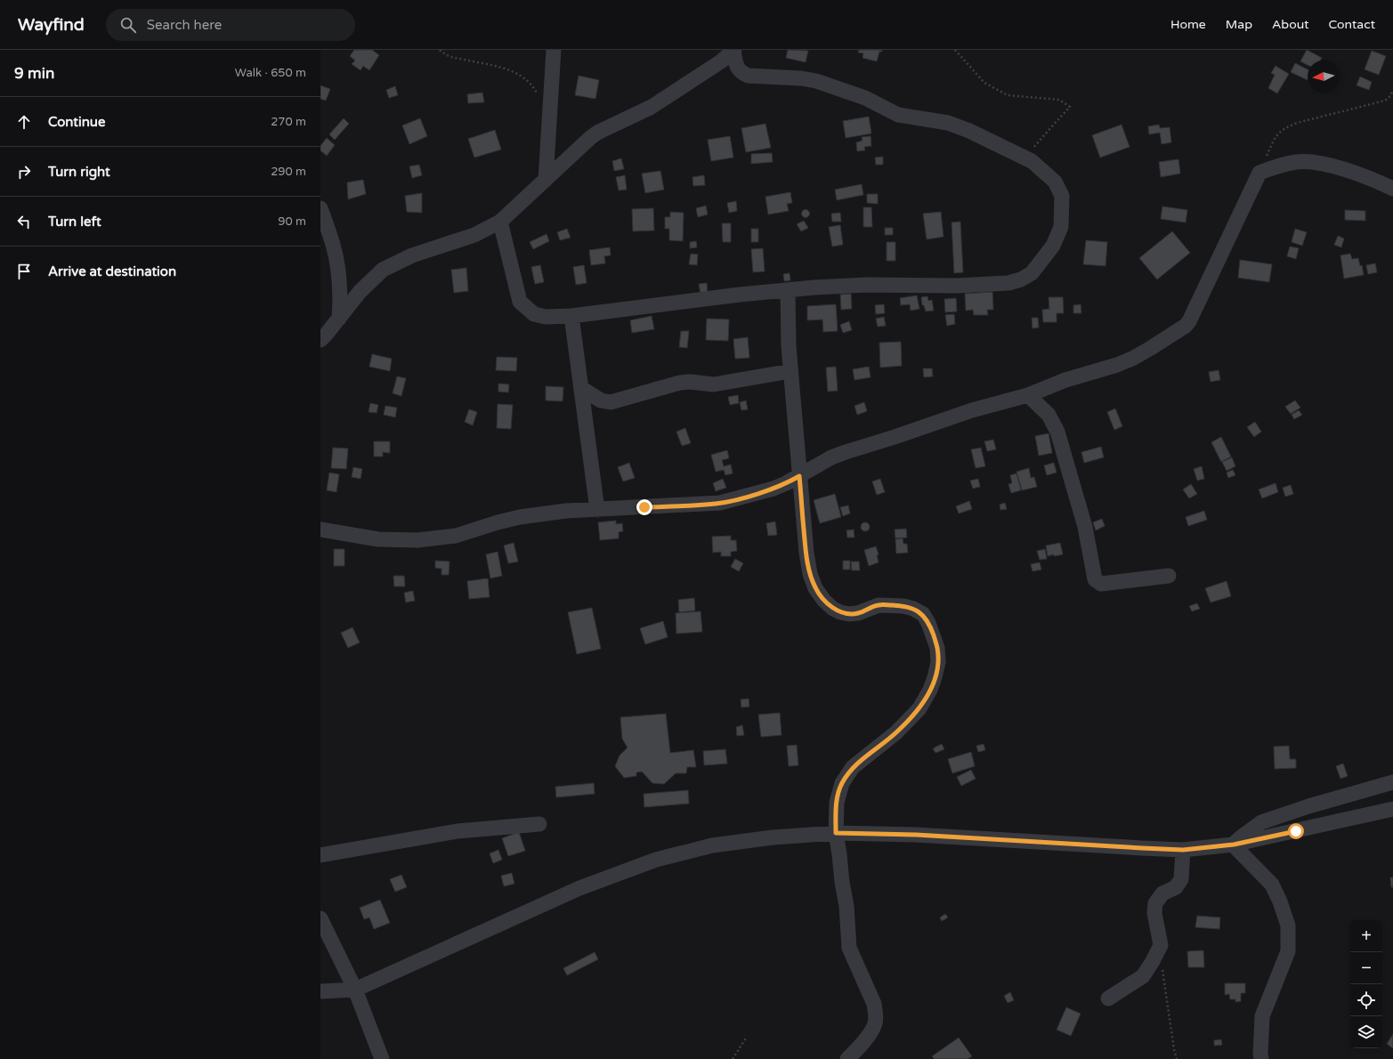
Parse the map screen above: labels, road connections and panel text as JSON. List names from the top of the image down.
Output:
{
  "north": "left",
  "page": {
    "header": "Wayfind",
    "search": "Search here",
    "nav": [
      "Home",
      "Map",
      "About",
      "Contact"
    ],
    "heading": ["9 min", "Walk · 650 m"],
    "list": [
      ["Continue", "270 m"],
      ["Turn right", "290 m"],
      ["Turn left", "90 m"],
      "Arrive at destination"
    ],
    "map_buttons": ["+", "−"]
  }
}
